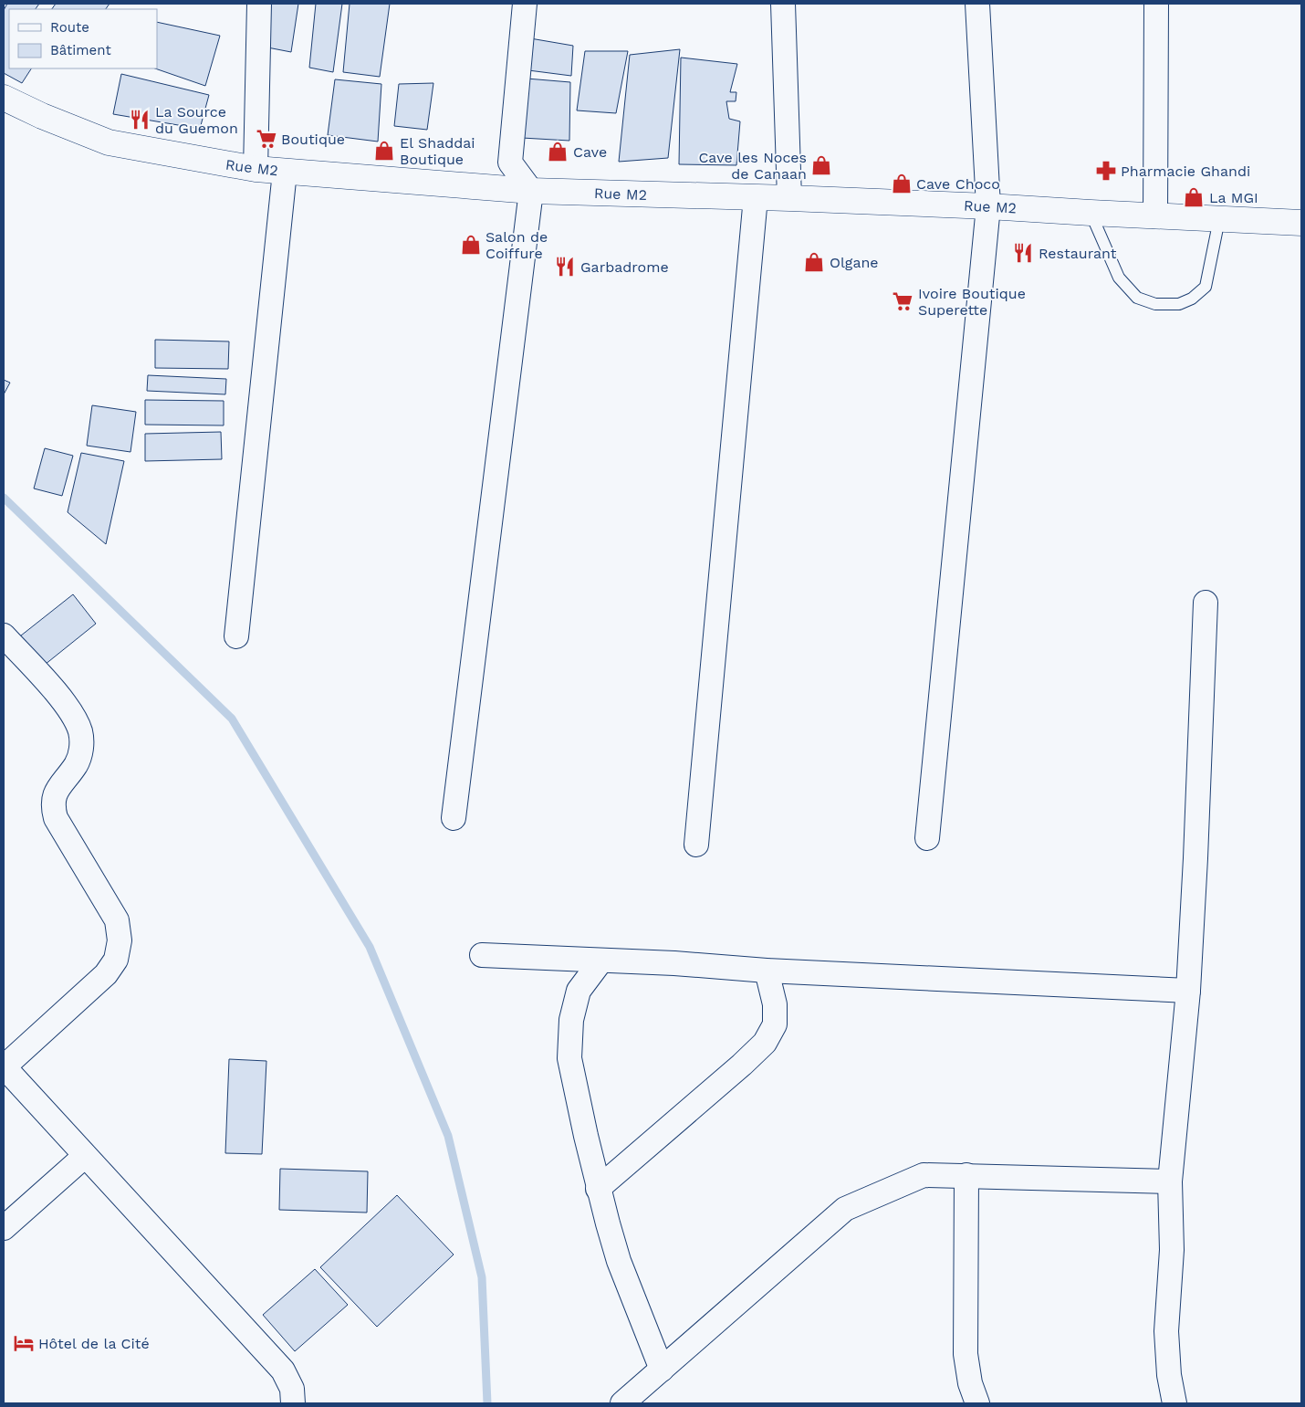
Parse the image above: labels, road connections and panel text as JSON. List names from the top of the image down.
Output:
{
  "streets": {
    "street": ["Rue M2"]
  },
  "places": {
    "restaurant": ["La Source du Guemon", "Restaurant", "Garbadrome"],
    "supermarket": ["Boutique", "Ivoire Boutique Superette"],
    "shop": [
      "El Shaddai Boutique",
      "Cave",
      "Cave les Noces de Canaan",
      "Cave Choco",
      "La MGI",
      "Salon de Coiffure",
      "Olgane"
    ],
    "pharmacy": ["Pharmacie Ghandi"],
    "hotel": ["Hôtel de la Cité"]
  },
  "legend": ["Route", "Bâtiment"]
}
